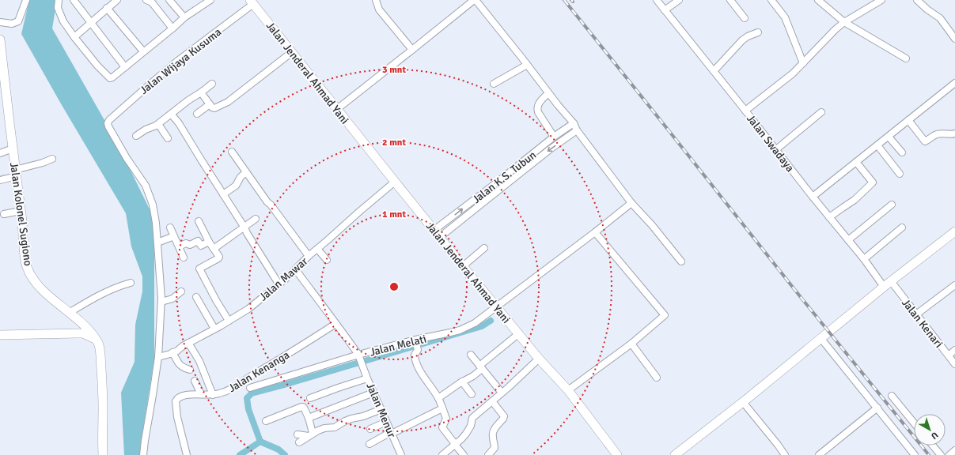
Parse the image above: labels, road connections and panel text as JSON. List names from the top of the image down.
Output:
{
  "streets": {
    "main road": ["Jalan Jenderal Ahmad Yani", "Jalan Kolonel Sugiono"],
    "street": [
      "Jalan Wijaya Kusuma",
      "Jalan Swadaya",
      "Jalan K.S. Tubun",
      "Jalan Mawar",
      "Jalan Kenari",
      "Jalan Melati",
      "Jalan Kenanga",
      "Jalan Menur"
    ]
  },
  "crossings": [
    ["Jalan Wijaya Kusuma", "Jalan Jenderal Ahmad Yani"],
    ["Jalan Jenderal Ahmad Yani", "Jalan K.S. Tubun"],
    ["Jalan Jenderal Ahmad Yani", "Jalan Mawar"],
    ["Jalan Jenderal Ahmad Yani", "Jalan Melati"],
    ["Jalan Swadaya", "Jalan Kenari"],
    ["Jalan Mawar", "Jalan Melati"],
    ["Jalan Melati", "Jalan Kenanga"],
    ["Jalan Melati", "Jalan Menur"]
  ],
  "north": "bottom right",
  "rings": ["3 mnt", "2 mnt", "1 mnt"]
}
